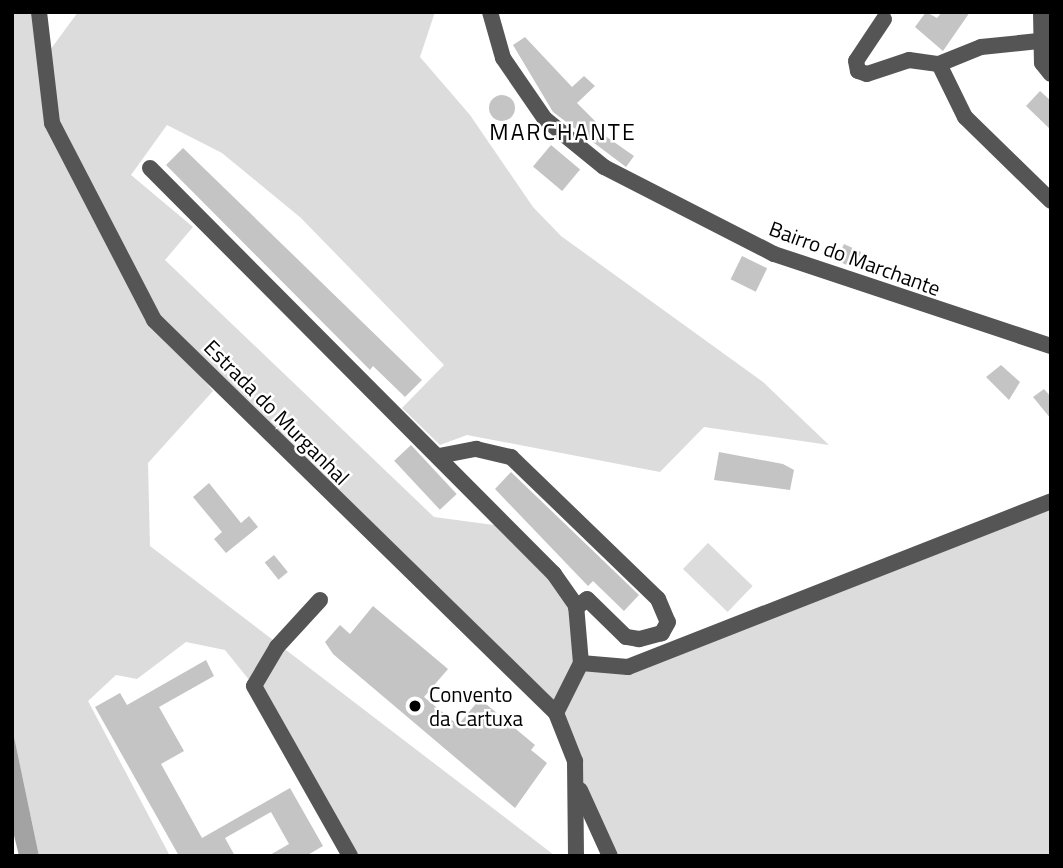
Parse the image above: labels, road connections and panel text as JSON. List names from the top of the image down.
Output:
{
  "streets": {
    "street": ["Bairro do Marchante", "Estrada do Murganhal"]
  },
  "districts": ["MARCHANTE"],
  "places": ["Convento da Cartuxa"]
}
